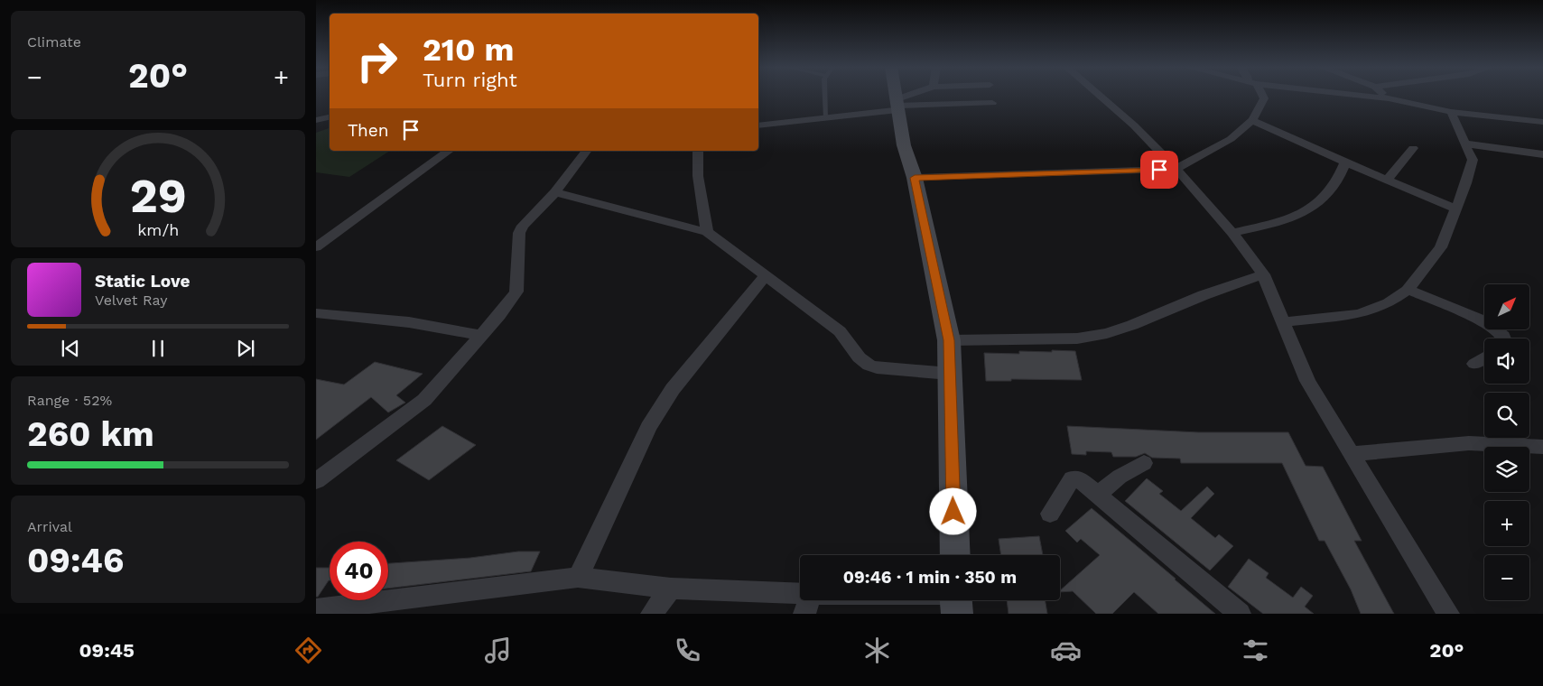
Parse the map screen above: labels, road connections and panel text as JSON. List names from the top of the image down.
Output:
{
  "north": "top right",
  "page": {
    "tile": [
      "Climate",
      ["Range · 52%", "260 km"],
      ["Arrival", "09:46"]
    ],
    "turn": ["210 m", "Turn right"],
    "heat": ["−", "20°", "+"],
    "then": "Then",
    "song": ["Static Love", "Velvet Ray"],
    "map_buttons": ["+", "−"],
    "limit": "40",
    "trip": "09:46 · 1 min · 350 m",
    "tabs": ["09:45", "20°"],
    "gauge": ["29", "km/h"]
  }
}
